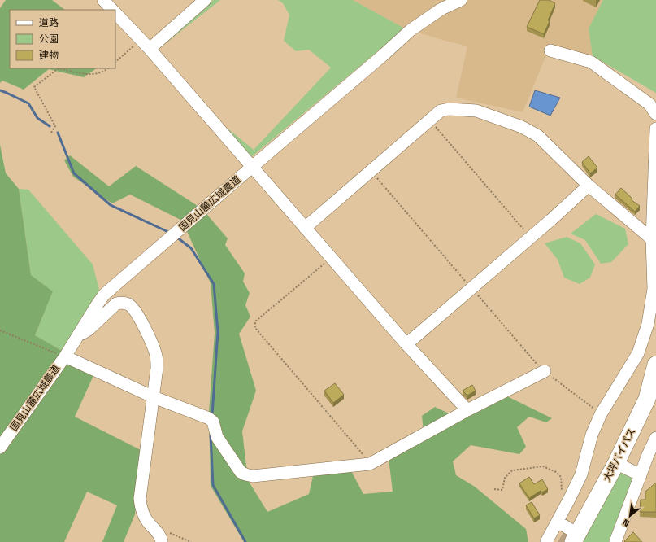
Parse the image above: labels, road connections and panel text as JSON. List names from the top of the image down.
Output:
{
  "streets": {
    "highway": ["大坪バイパス"],
    "street": ["国見山麓広域農道"]
  },
  "legend": ["道路", "公園", "建物"],
  "north": "bottom left"
}
